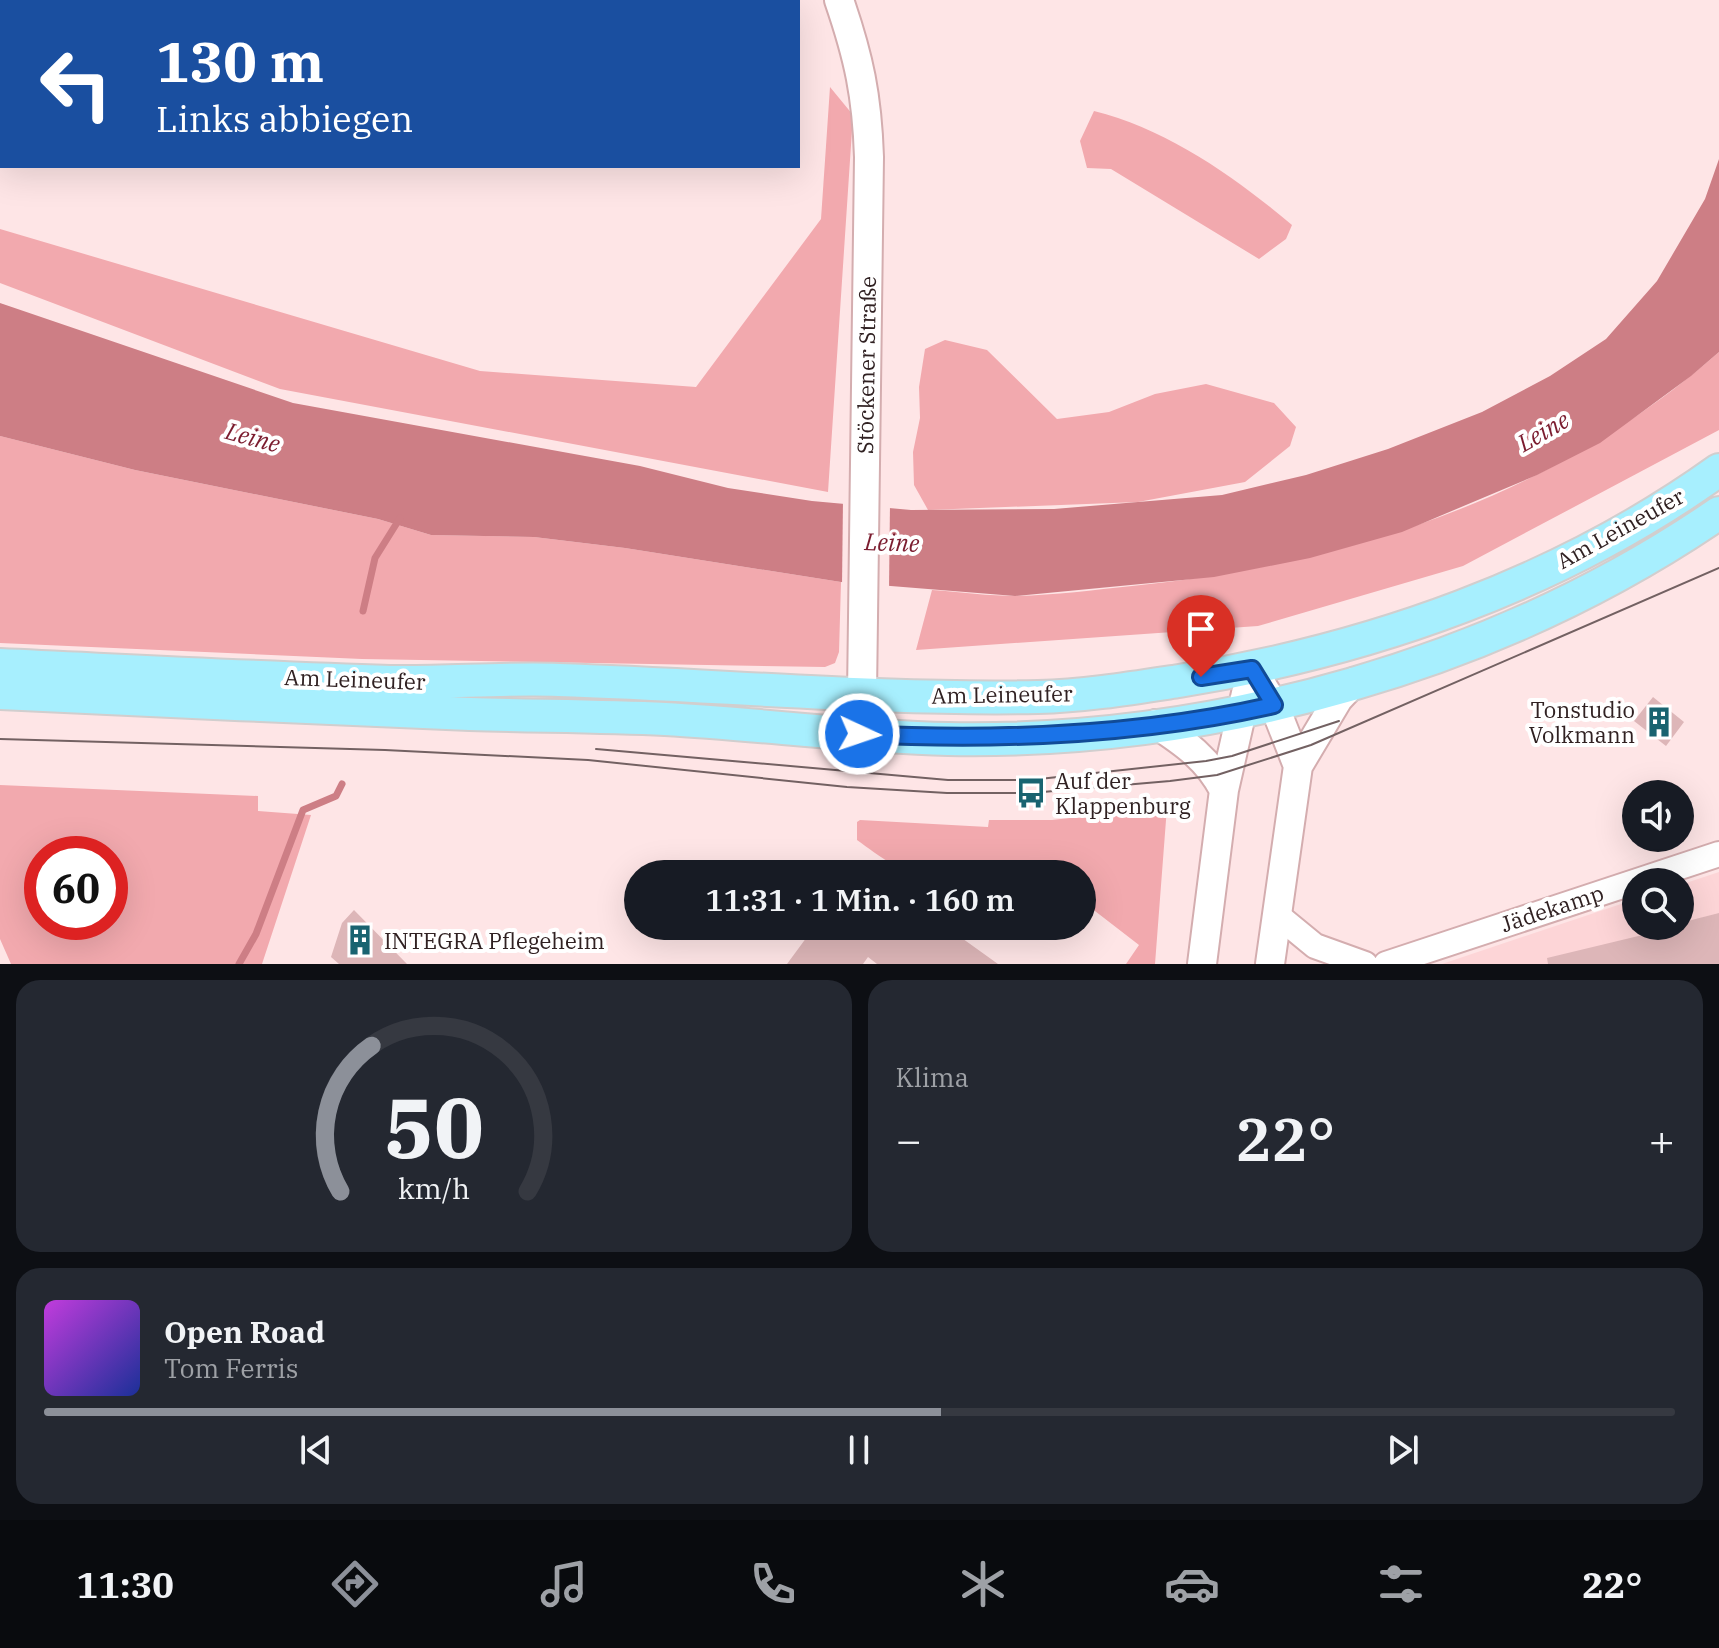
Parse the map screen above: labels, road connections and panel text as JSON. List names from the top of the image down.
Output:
{
  "streets": {
    "main road": ["Stöckener Straße", "Am Leineufer"],
    "street": ["Jädekamp"]
  },
  "crossings": [
    ["Stöckener Straße", "Am Leineufer"]
  ],
  "water": ["Leine"],
  "places": {
    "building": ["Tonstudio Volkmann", "INTEGRA Pflegeheim"],
    "bus stop": ["Auf der Klappenburg"]
  },
  "page": {
    "turn": ["130 m", "Links abbiegen"],
    "limit": "60",
    "trip": "11:31 · 1 Min. · 160 m",
    "tile": "Klima",
    "heat": ["−", "22°", "+"],
    "song": ["Open Road", "Tom Ferris"],
    "tabs": ["11:30", "22°"],
    "gauge": ["50", "km/h"]
  }
}
